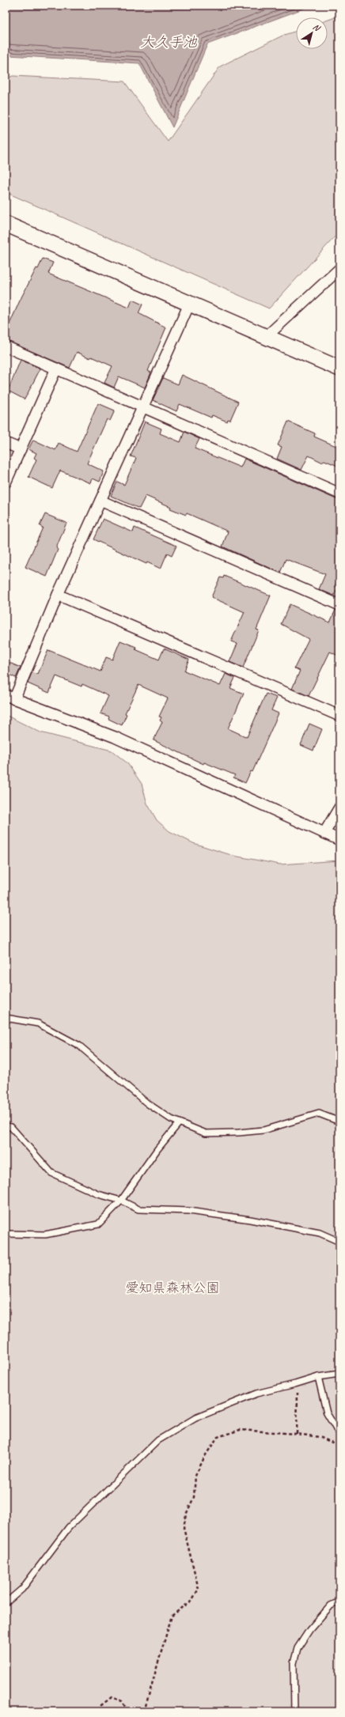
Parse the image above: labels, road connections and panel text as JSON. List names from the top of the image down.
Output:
{
  "water": ["大久手池"],
  "parks": ["愛知県森林公園"],
  "north": "top right"
}
